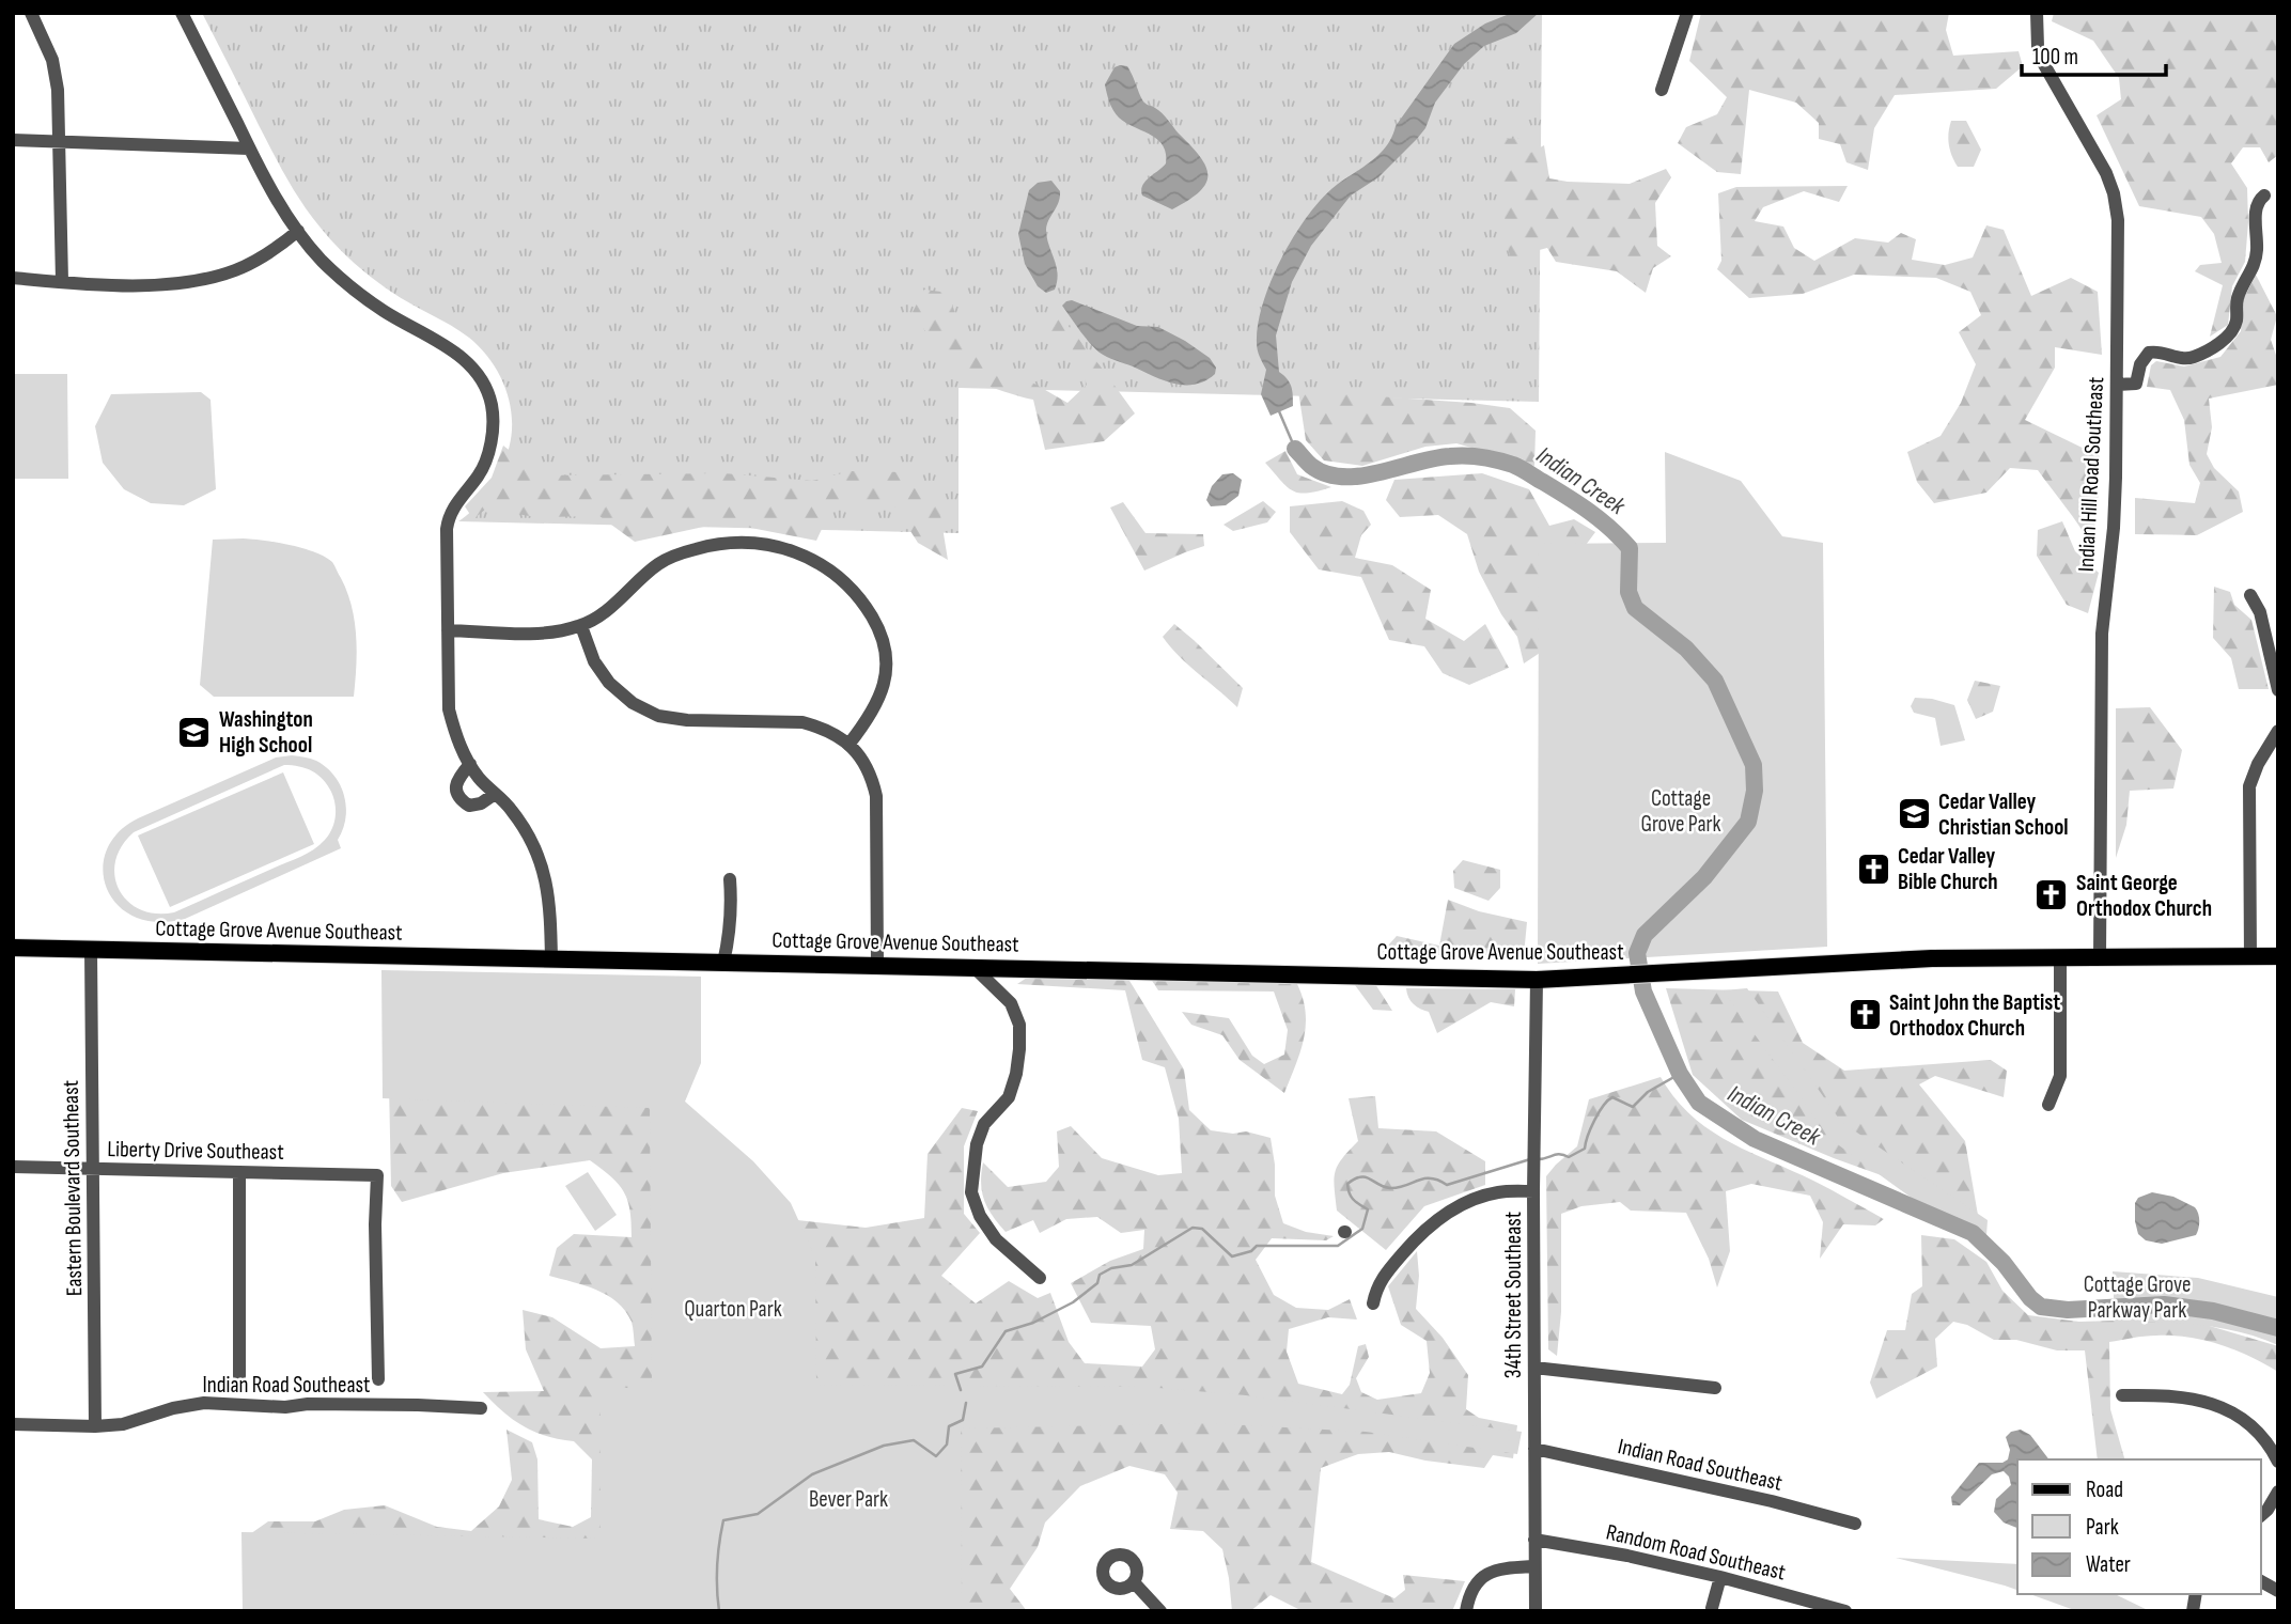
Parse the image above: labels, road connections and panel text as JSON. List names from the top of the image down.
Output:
{
  "streets": {
    "main road": ["Cottage Grove Avenue Southeast"],
    "street": [
      "Indian Hill Road Southeast",
      "Liberty Drive Southeast",
      "Eastern Boulevard Southeast",
      "34th Street Southeast",
      "Indian Road Southeast",
      "Random Road Southeast"
    ]
  },
  "crossings": [
    ["Indian Hill Road Southeast", "Cottage Grove Avenue Southeast"],
    ["Cottage Grove Avenue Southeast", "Eastern Boulevard Southeast"],
    ["Cottage Grove Avenue Southeast", "34th Street Southeast"],
    ["Liberty Drive Southeast", "Eastern Boulevard Southeast"],
    ["Eastern Boulevard Southeast", "Indian Road Southeast"],
    ["34th Street Southeast", "Indian Road Southeast"],
    ["34th Street Southeast", "Random Road Southeast"]
  ],
  "water": ["Indian Creek"],
  "parks": [
    "Cottage Grove Park",
    "Cottage Grove Parkway Park",
    "Quarton Park",
    "Bever Park"
  ],
  "places": {
    "school or university": ["Washington High School", "Cedar Valley Christian School"],
    "church": ["Cedar Valley Bible Church", "Saint George Orthodox Church", "Saint John the Baptist Orthodox Church"]
  },
  "legend": ["Road", "Park", "Water"],
  "scale_bar": "100 m"
}
